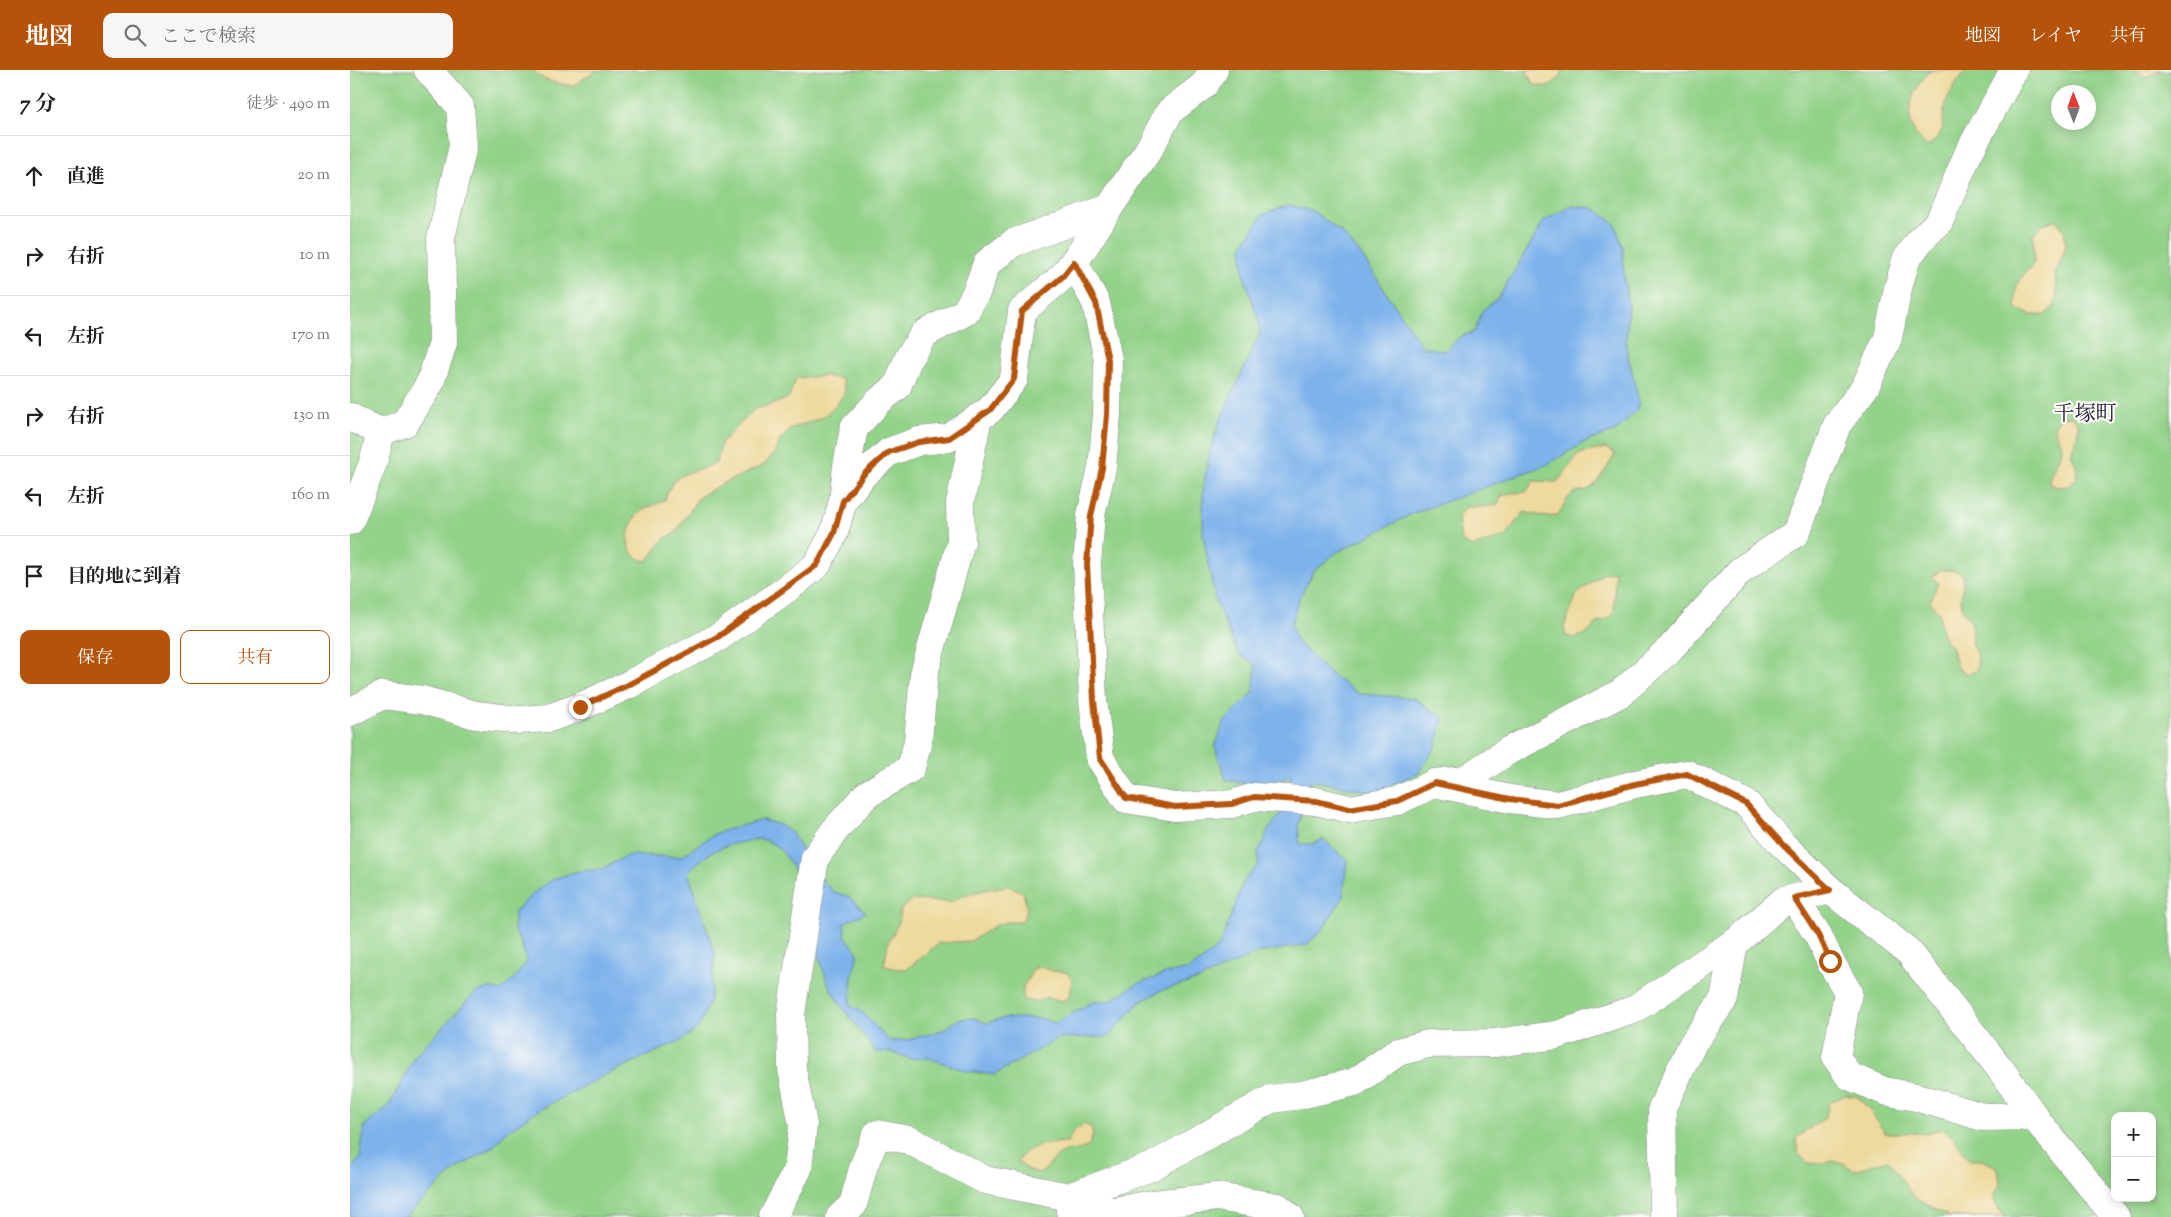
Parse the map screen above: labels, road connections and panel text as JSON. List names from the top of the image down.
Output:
{
  "districts": ["千塚町"],
  "north": "top",
  "page": {
    "header": "地図",
    "search": "ここで検索",
    "nav": ["地図", "レイヤ", "共有"],
    "heading": ["7 分", "徒歩 · 490 m"],
    "list": [
      ["直進", "20 m"],
      ["右折", "10 m"],
      ["左折", "170 m"],
      ["右折", "130 m"],
      ["左折", "160 m"],
      "目的地に到着"
    ],
    "buttons": ["保存", "共有"],
    "map_buttons": ["+", "−"]
  }
}
